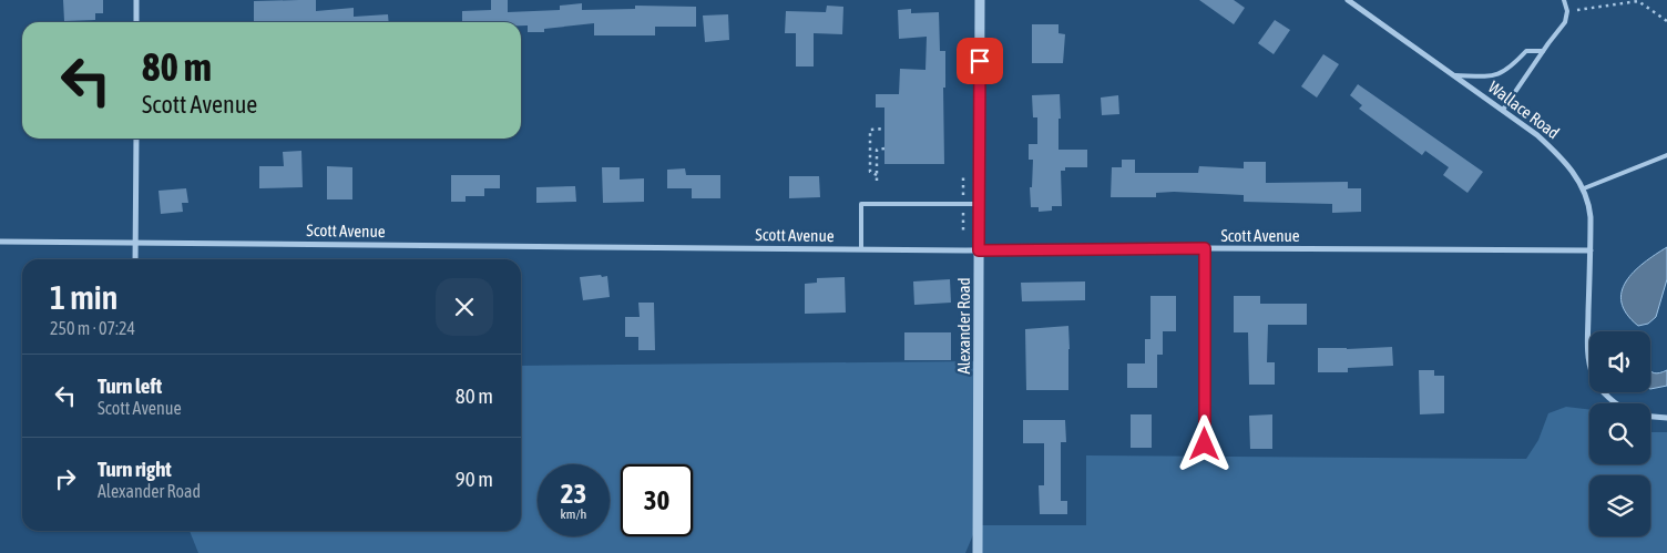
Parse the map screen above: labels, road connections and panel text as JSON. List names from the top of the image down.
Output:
{
  "streets": {
    "street": ["Wallace Road", "Scott Avenue", "Alexander Road"]
  },
  "crossings": [
    ["Wallace Road", "Scott Avenue"],
    ["Scott Avenue", "Alexander Road"]
  ],
  "page": {
    "turn": ["80 m", "Scott Avenue"],
    "heading": ["1 min", "250 m · 07:24"],
    "list": [
      {
        "name": "Turn left",
        "note": "Scott Avenue",
        "value": "80 m"
      },
      {
        "name": "Turn right",
        "note": "Alexander Road",
        "value": "90 m"
      }
    ],
    "speed": "23 km/h",
    "limit": "30"
  }
}
